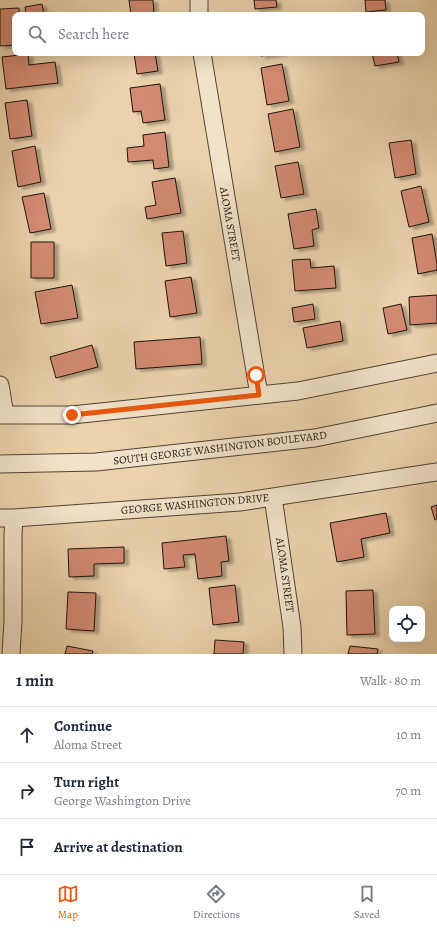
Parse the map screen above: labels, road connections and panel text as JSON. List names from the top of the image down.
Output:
{
  "streets": {
    "street": ["ALOMA STREET", "SOUTH GEORGE WASHINGTON BOULEVARD", "GEORGE WASHINGTON DRIVE"]
  },
  "crossings": [
    ["ALOMA STREET", "GEORGE WASHINGTON DRIVE"]
  ],
  "page": {
    "search": "Search here",
    "heading": ["1 min", "Walk · 80 m"],
    "list": [
      ["Continue", "Aloma Street", "10 m"],
      ["Turn right", "George Washington Drive", "70 m"],
      "Arrive at destination"
    ],
    "nav": ["Map", "Directions", "Saved"]
  }
}
